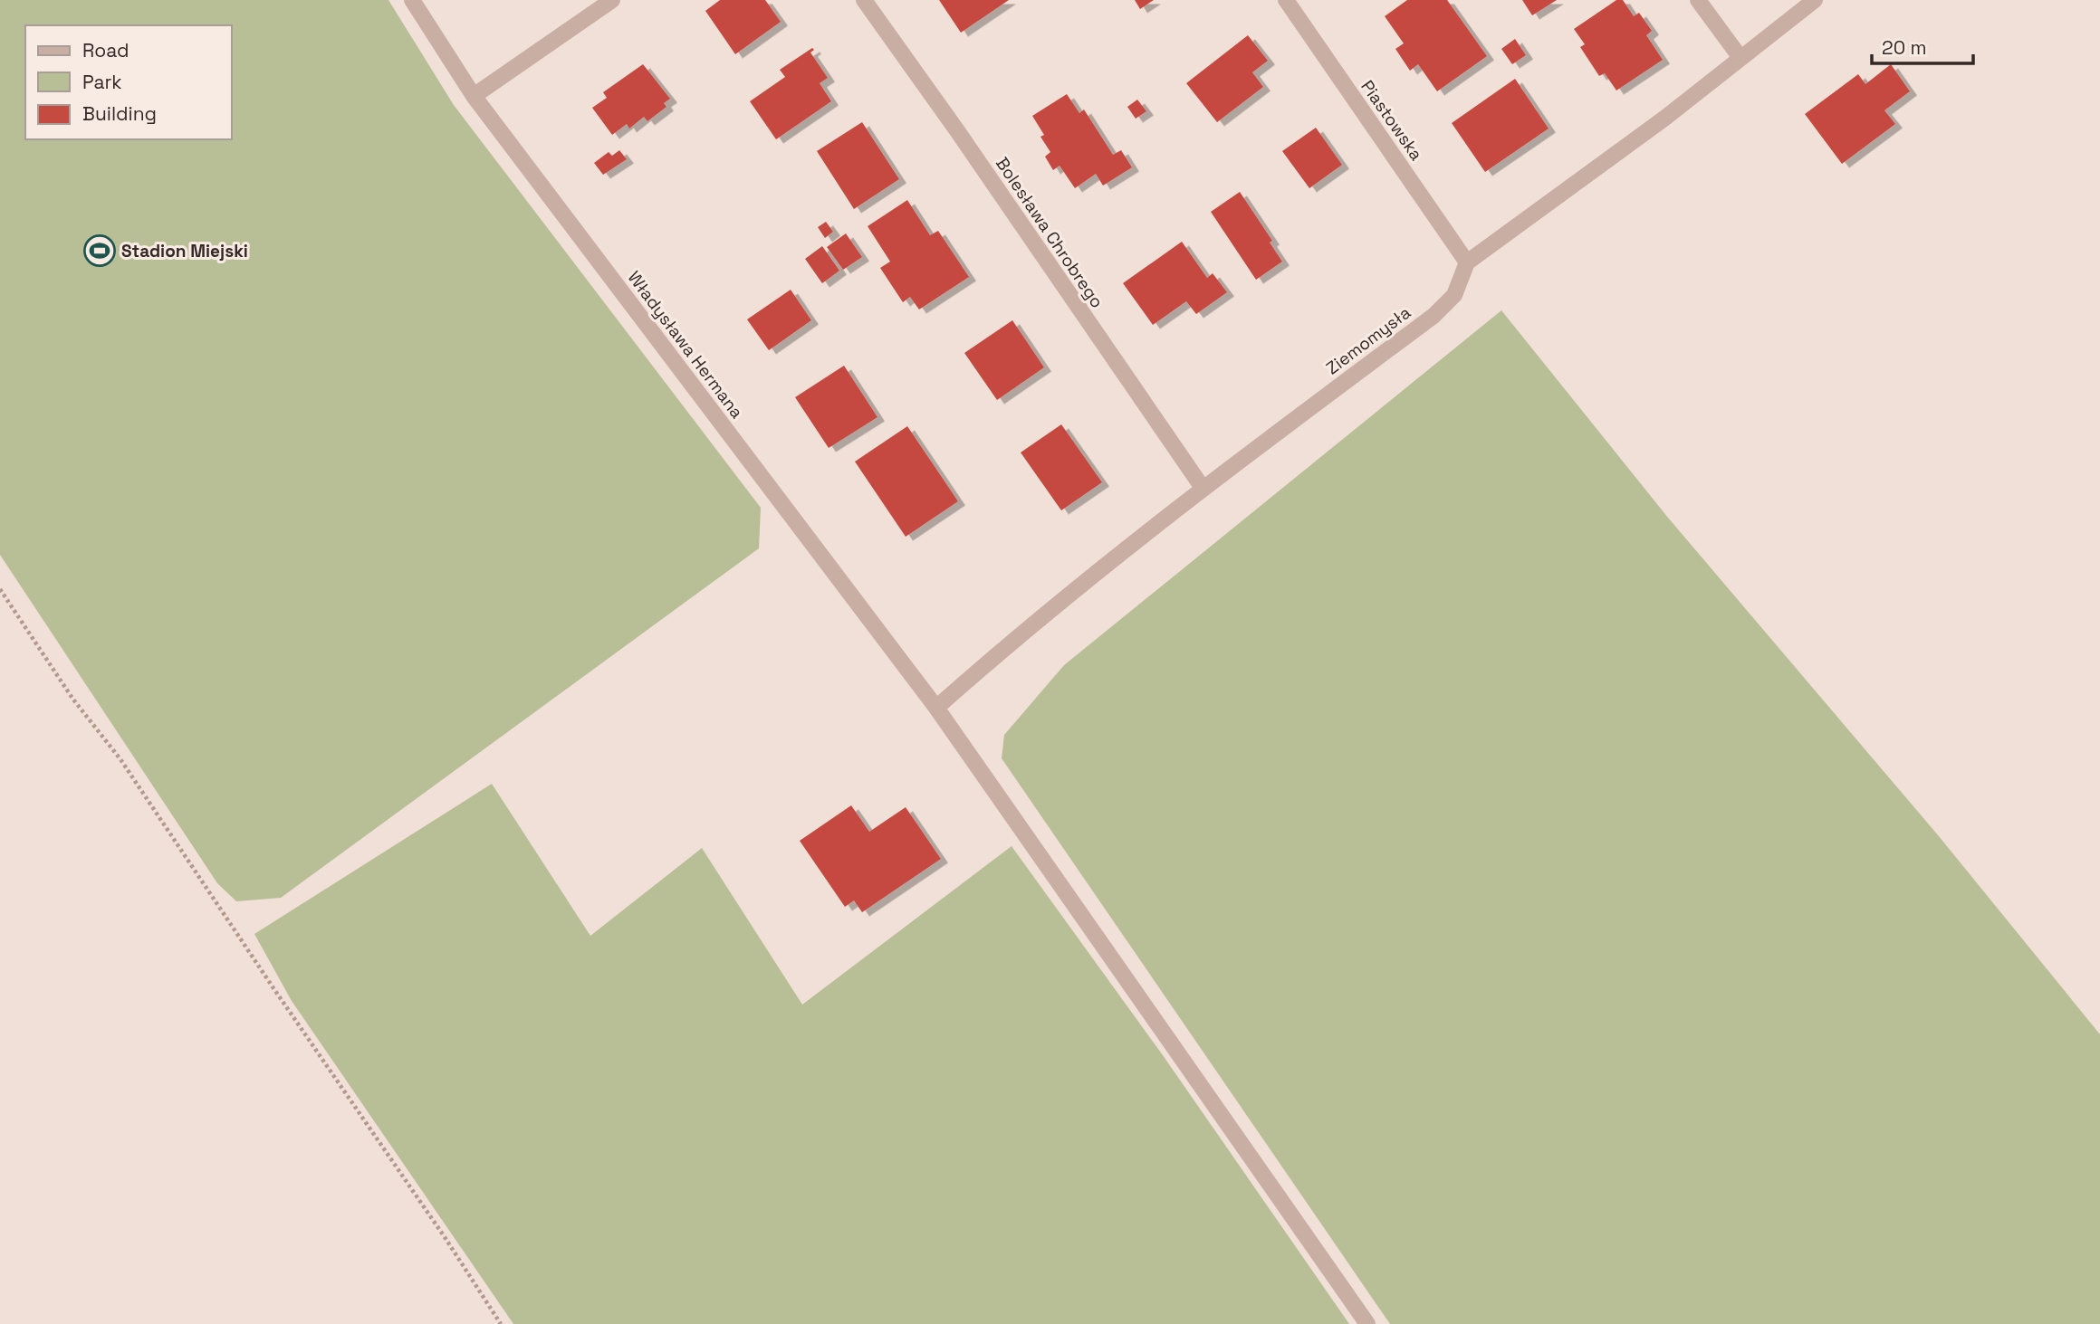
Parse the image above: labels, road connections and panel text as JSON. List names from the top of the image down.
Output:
{
  "streets": {
    "street": [
      "Piastowska",
      "Bolesława Chrobrego",
      "Ziemomysła",
      "Władysława Hermana"
    ]
  },
  "crossings": [
    ["Piastowska", "Ziemomysła"],
    ["Bolesława Chrobrego", "Ziemomysła"],
    ["Ziemomysła", "Władysława Hermana"]
  ],
  "places": {
    "sports": ["Stadion Miejski"]
  },
  "legend": ["Road", "Park", "Building"],
  "scale_bar": "20 m"
}
